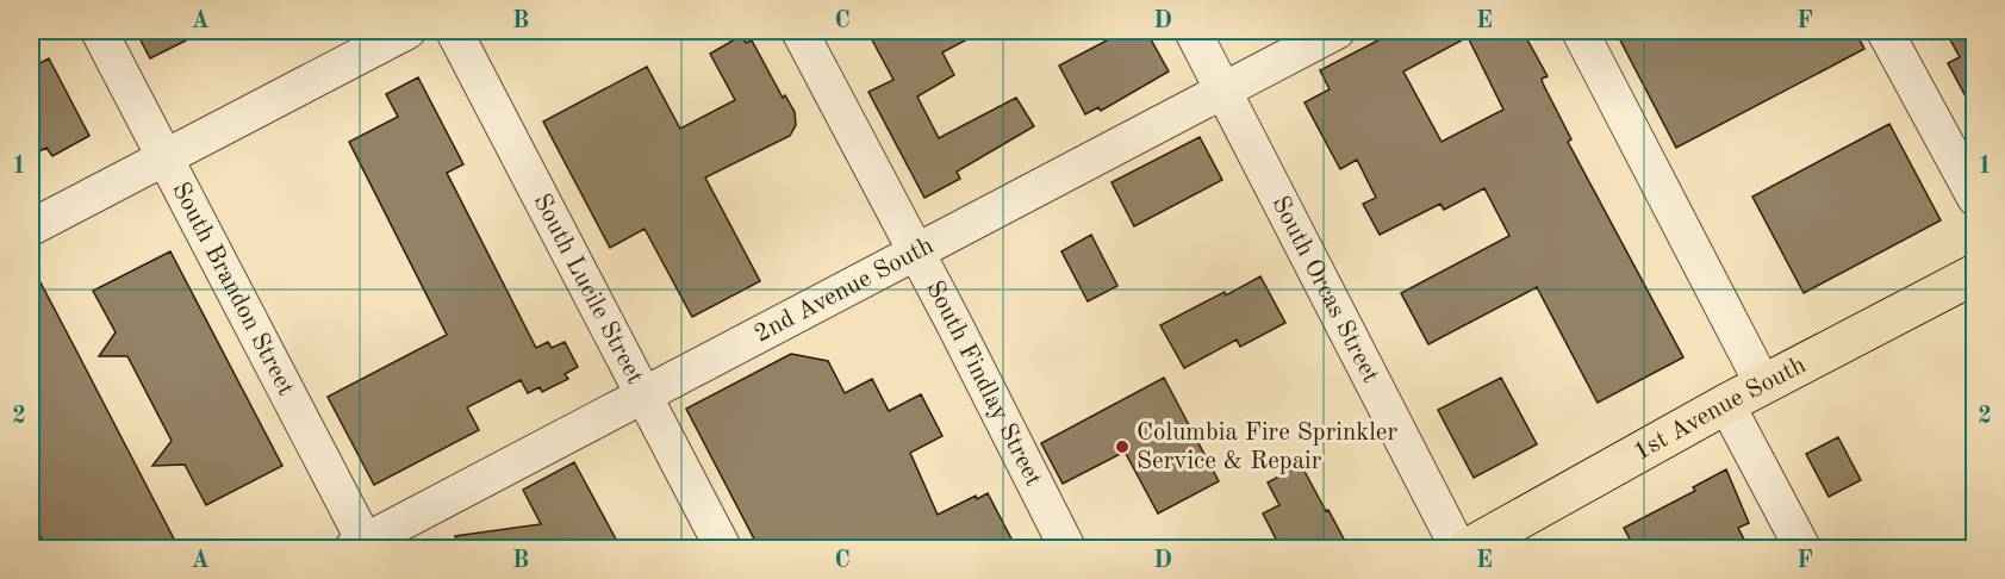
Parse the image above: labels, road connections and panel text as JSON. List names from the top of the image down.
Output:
{
  "streets": {
    "main road": ["1st Avenue South"],
    "street": [
      "South Brandon Street",
      "South Lucile Street",
      "2nd Avenue South",
      "South Orcas Street",
      "South Findlay Street"
    ]
  },
  "crossings": [
    ["South Brandon Street", "2nd Avenue South"],
    ["South Lucile Street", "2nd Avenue South"],
    ["2nd Avenue South", "South Orcas Street"],
    ["2nd Avenue South", "South Findlay Street"]
  ],
  "places": ["Columbia Fire Sprinkler Service & Repair"],
  "grid": {
    "columns": [
      "A",
      "B",
      "C",
      "D",
      "E",
      "F"
    ],
    "rows": ["1", "2"]
  }
}
